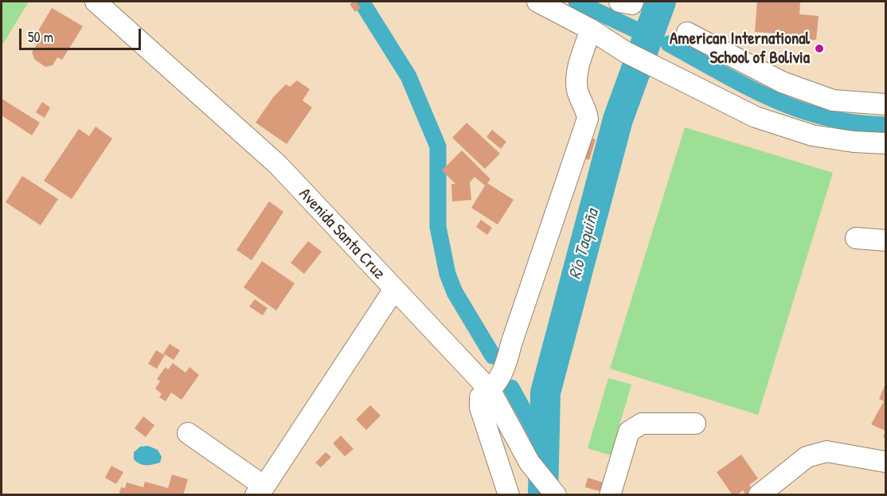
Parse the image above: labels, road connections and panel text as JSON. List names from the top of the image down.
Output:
{
  "streets": {
    "street": ["Avenida Santa Cruz"]
  },
  "water": ["Río Taquiña"],
  "places": ["American International School of Bolivia"],
  "scale_bar": "50 m"
}
